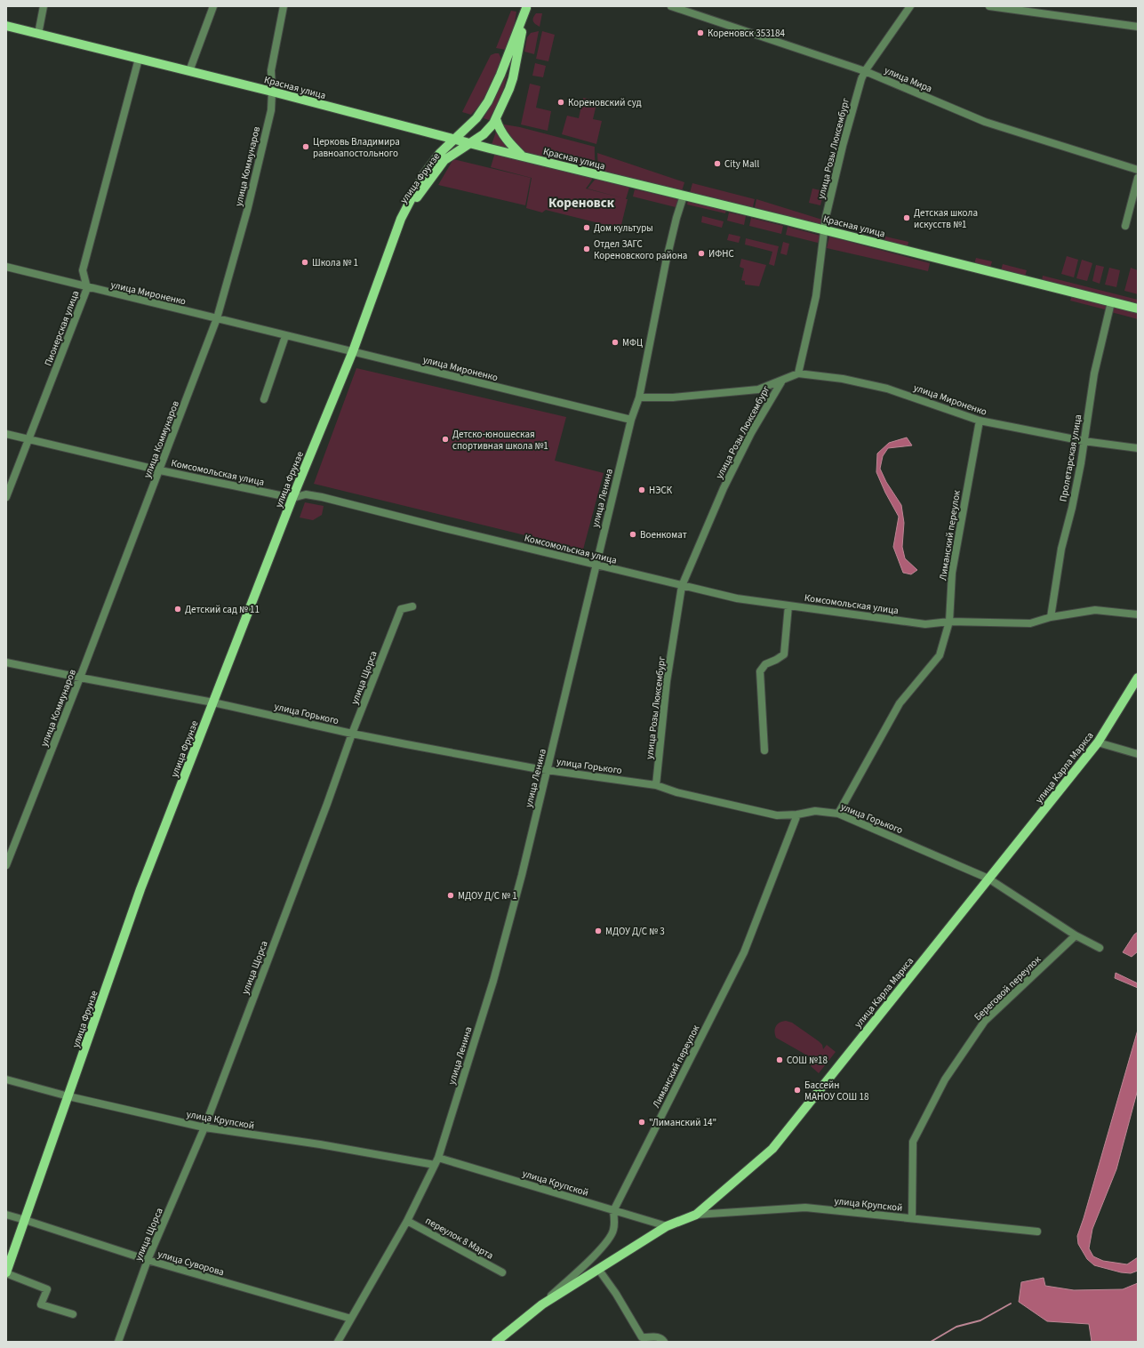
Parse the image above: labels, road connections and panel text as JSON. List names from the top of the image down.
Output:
{
  "streets": {
    "main road": ["Красная улица", "улица Фрунзе", "улица Карла Маркса"],
    "street": [
      "улица Мира",
      "улица Розы Люксембург",
      "улица Коммунаров",
      "улица Мироненко",
      "Пионерская улица",
      "Пролетарская улица",
      "Комсомольская улица",
      "улица Ленина",
      "Лиманский переулок",
      "улица Щорса",
      "улица Горького",
      "Береговой переулок",
      "улица Крупской",
      "переулок 8 Марта",
      "улица Суворова"
    ]
  },
  "crossings": [
    ["улица Мира", "улица Розы Люксембург"],
    ["Красная улица", "улица Розы Люксембург"],
    ["Красная улица", "улица Коммунаров"],
    ["Красная улица", "улица Фрунзе"],
    ["Красная улица", "Пионерская улица"],
    ["Красная улица", "Пролетарская улица"],
    ["Красная улица", "улица Ленина"],
    ["улица Розы Люксембург", "улица Мироненко"],
    ["улица Розы Люксембург", "Комсомольская улица"],
    ["улица Розы Люксембург", "улица Горького"],
    ["улица Коммунаров", "улица Мироненко"],
    ["улица Коммунаров", "Комсомольская улица"],
    ["улица Коммунаров", "улица Горького"],
    ["улица Фрунзе", "улица Мироненко"],
    ["улица Фрунзе", "Комсомольская улица"],
    ["улица Фрунзе", "улица Горького"],
    ["улица Фрунзе", "улица Крупской"],
    ["улица Фрунзе", "улица Суворова"],
    ["улица Мироненко", "Пионерская улица"],
    ["улица Мироненко", "Пролетарская улица"],
    ["улица Мироненко", "улица Ленина"],
    ["улица Мироненко", "Лиманский переулок"],
    ["Пионерская улица", "Комсомольская улица"],
    ["Пролетарская улица", "Комсомольская улица"],
    ["Комсомольская улица", "улица Ленина"],
    ["Комсомольская улица", "Лиманский переулок"],
    ["улица Ленина", "улица Горького"],
    ["улица Ленина", "улица Крупской"],
    ["улица Ленина", "переулок 8 Марта"],
    ["улица Ленина", "улица Суворова"],
    ["Лиманский переулок", "улица Горького"],
    ["Лиманский переулок", "улица Карла Маркса"],
    ["Лиманский переулок", "улица Крупской"],
    ["улица Щорса", "улица Горького"],
    ["улица Щорса", "улица Крупской"],
    ["улица Щорса", "улица Суворова"],
    ["улица Горького", "улица Карла Маркса"],
    ["улица Горького", "Береговой переулок"],
    ["улица Карла Маркса", "улица Крупской"],
    ["Береговой переулок", "улица Крупской"]
  ],
  "districts": ["Кореновск"],
  "places": [
    "Кореновск 353184",
    "Кореновский суд",
    "Церковь Владимира равноапостольного",
    "City Mall",
    "Детская школа искусств №1",
    "Дом культуры",
    "Отдел ЗАГС Кореновского района",
    "ИФНС",
    "Школа № 1",
    "МФЦ",
    "Детско-юношеская спортивная школа №1",
    "НЭСК",
    "Военкомат",
    "Детский сад № 11",
    "МДОУ Д/С № 1",
    "МДОУ Д/С № 3",
    "СОШ №18",
    "Бассейн МАНОУ СОШ 18",
    "\"Лиманский 14\""
  ]
}
